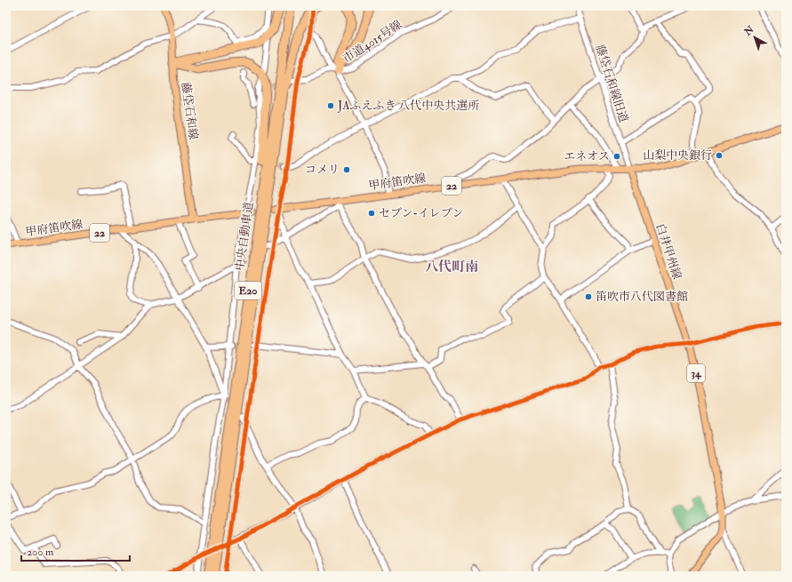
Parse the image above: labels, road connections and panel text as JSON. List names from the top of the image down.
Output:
{
  "streets": {
    "highway": ["中央自動車道", "E20"],
    "main road": [
      "藤垈石和線",
      "甲府笛吹線",
      "22",
      "白井甲州線",
      "34"
    ],
    "street": ["市道4015号線", "藤垈石和線旧道"]
  },
  "crossings": [
    ["藤垈石和線旧道", "甲府笛吹線"],
    ["藤垈石和線旧道", "白井甲州線"],
    ["藤垈石和線", "甲府笛吹線"],
    ["甲府笛吹線", "白井甲州線"]
  ],
  "districts": ["八代町南"],
  "places": [
    "JAふえふき 八代中央共選所",
    "山梨中央銀行",
    "エネオス",
    "コメリ",
    "セブン-イレブン",
    "笛吹市八代図書館"
  ],
  "scale_bar": "200 m",
  "north": "top left"
}
